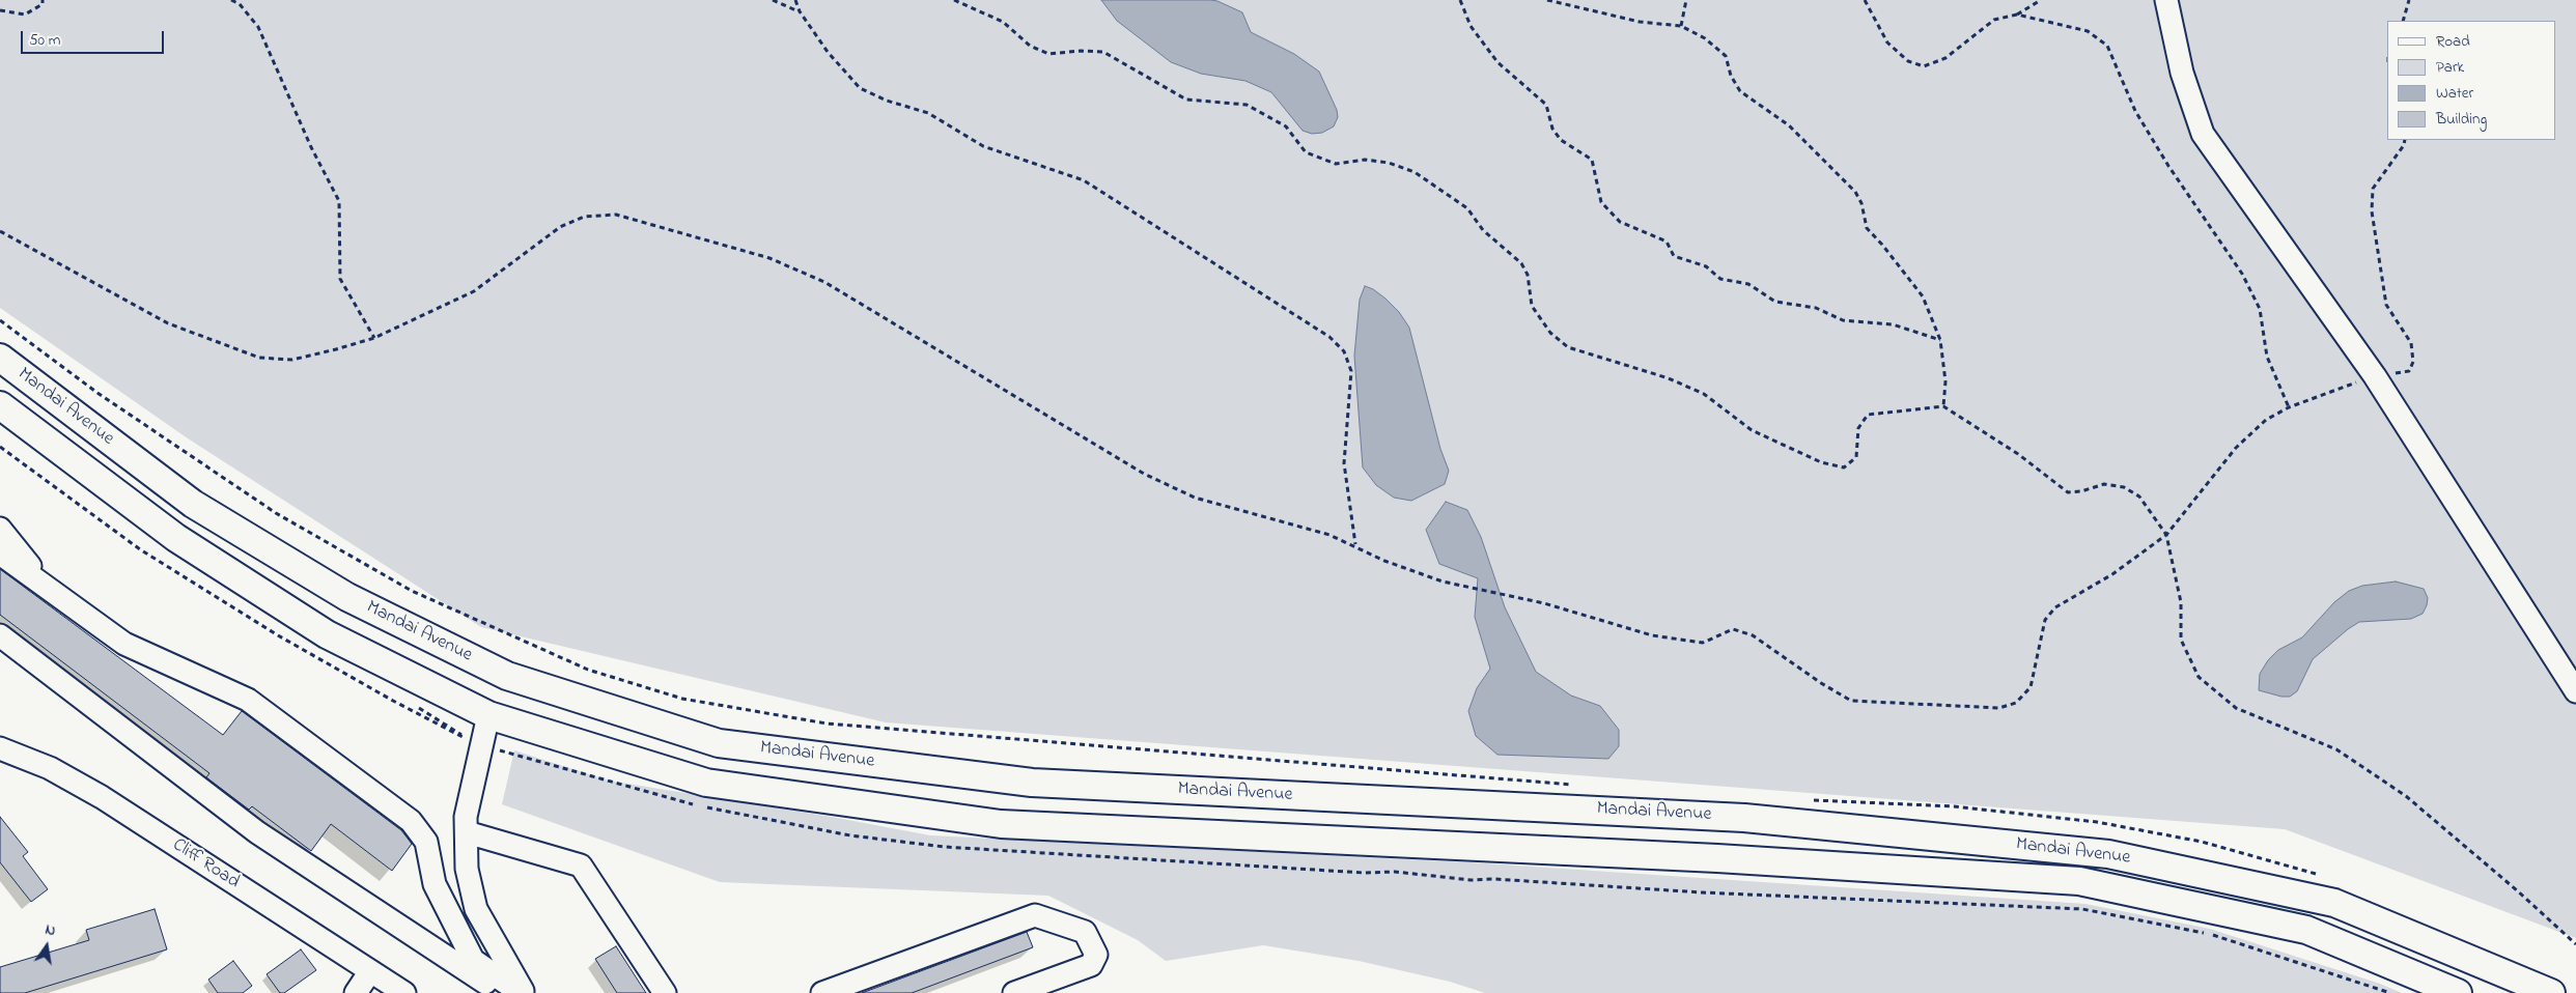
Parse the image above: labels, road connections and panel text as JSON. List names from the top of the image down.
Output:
{
  "streets": {
    "main road": ["Mandai Avenue"],
    "street": ["Cliff Road"]
  },
  "legend": [
    "Road",
    "Park",
    "Water",
    "Building"
  ],
  "scale_bar": "50 m",
  "north": "top"
}
